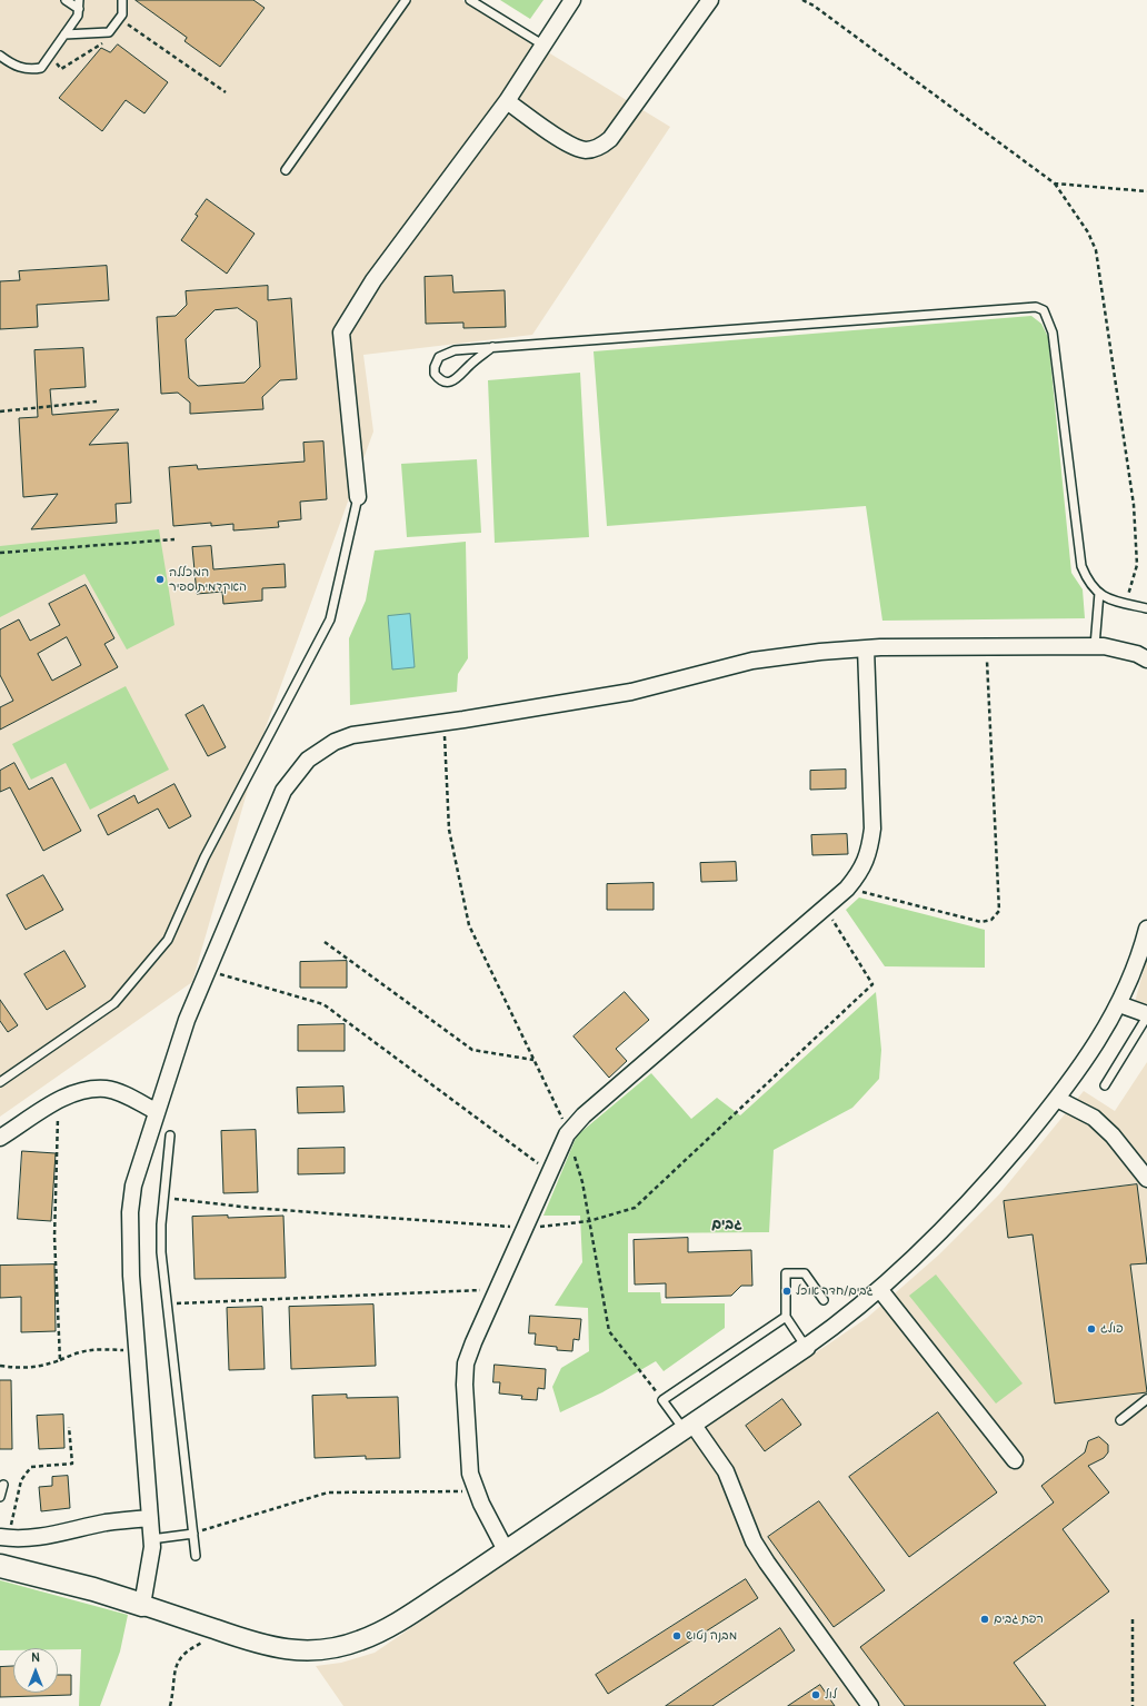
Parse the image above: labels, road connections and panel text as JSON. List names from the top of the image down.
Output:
{
  "districts": ["גבים"],
  "places": [
    "המכללה האקדמית ספיר",
    "גבים/חדר אוכל",
    "פולג",
    "רפת גבים",
    "מבנה נטוש",
    "לול"
  ],
  "north": "top"
}
